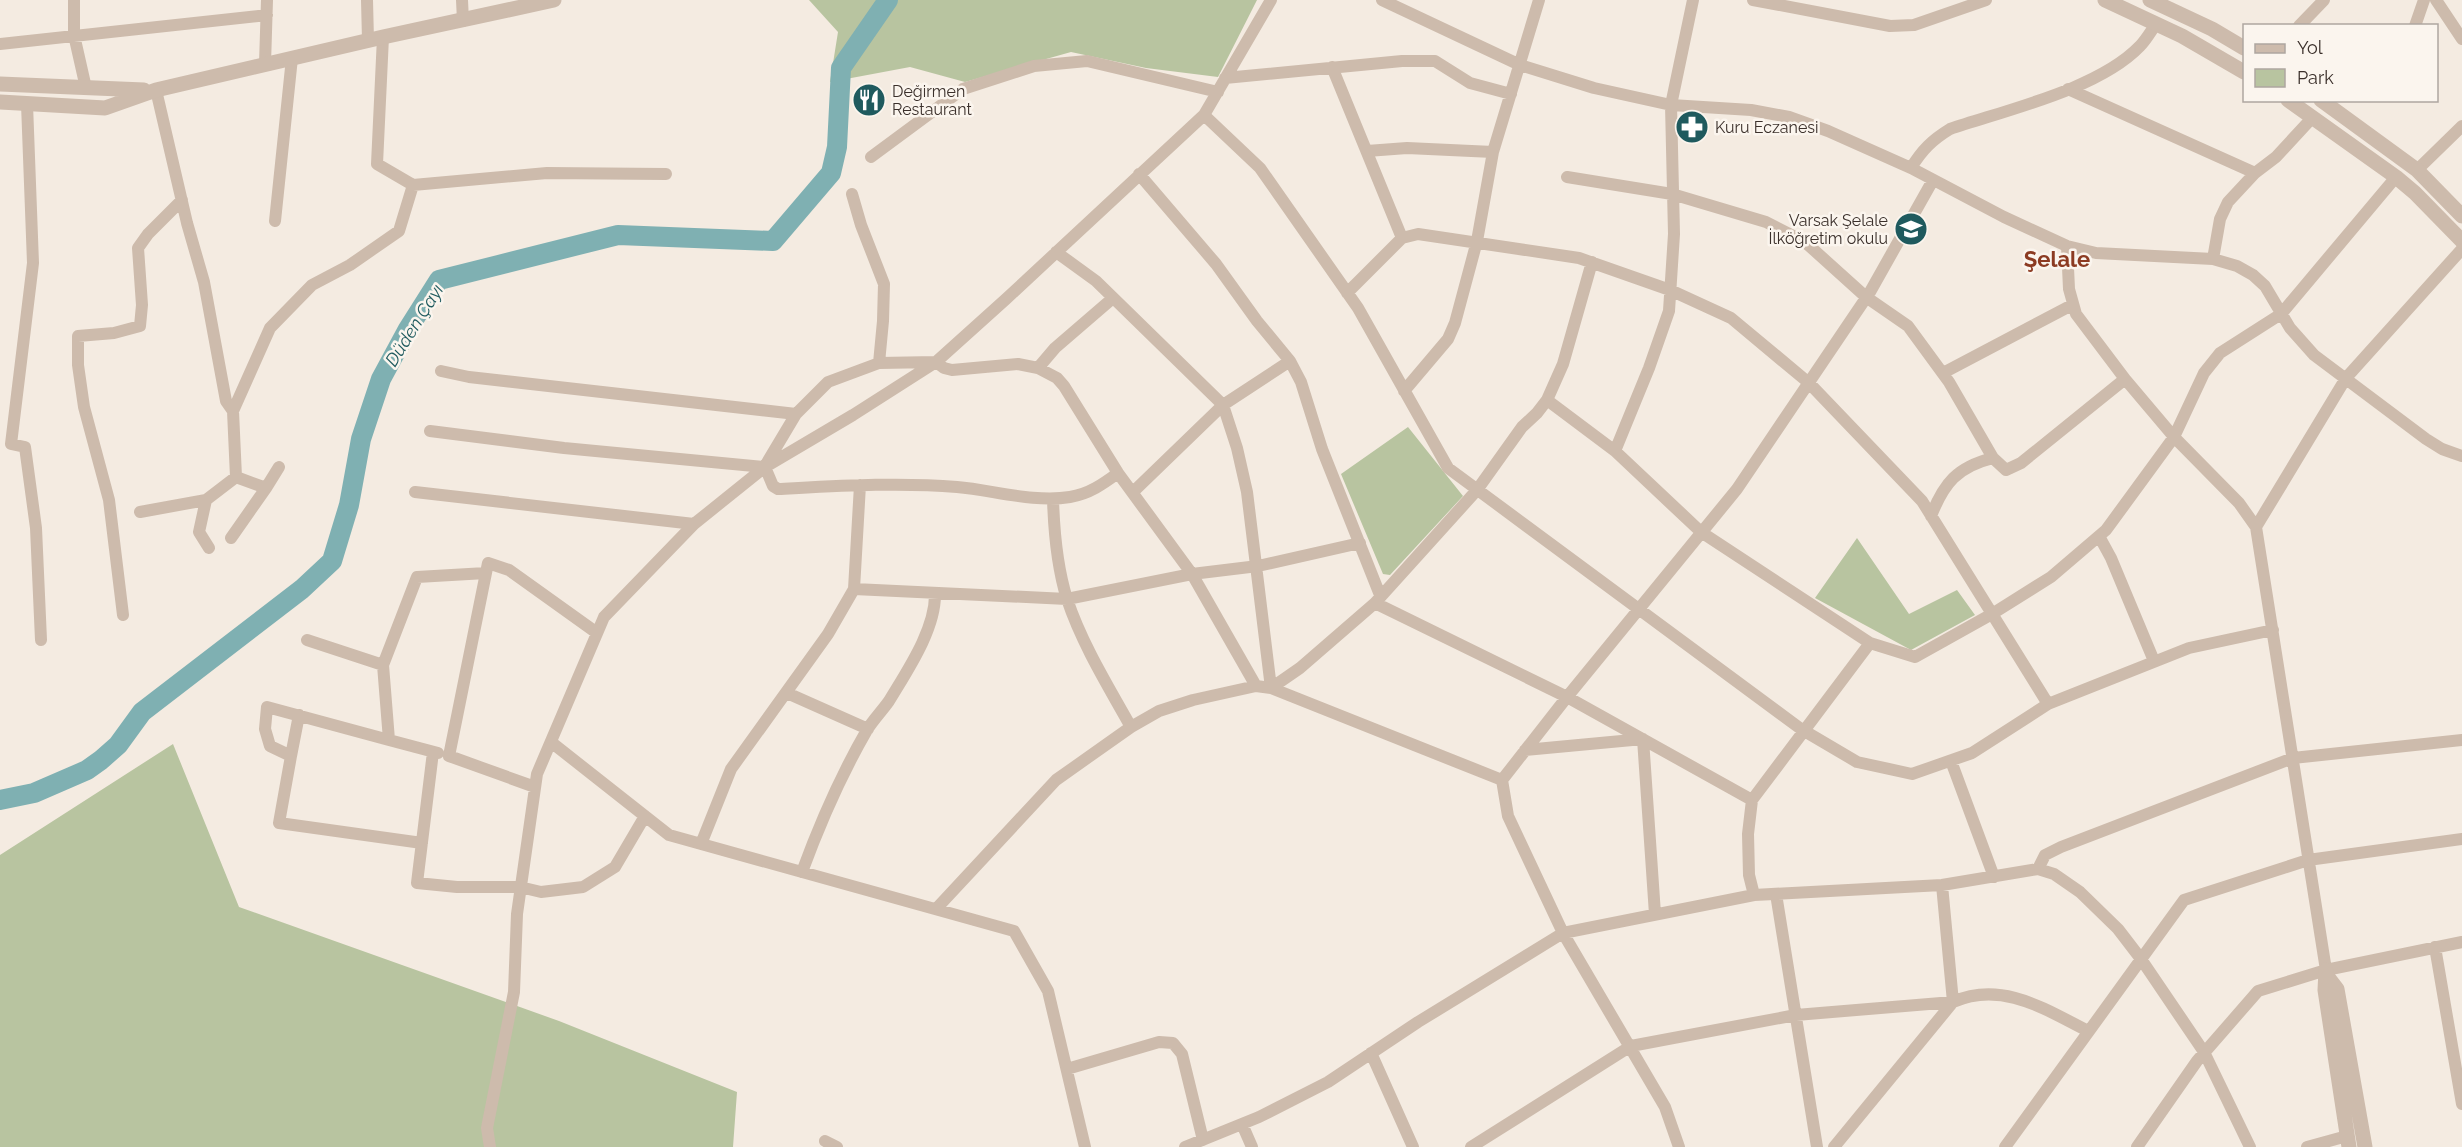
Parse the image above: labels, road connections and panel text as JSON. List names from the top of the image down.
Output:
{
  "districts": ["Şelale"],
  "water": ["Düden Çayı"],
  "places": {
    "restaurant": ["Değirmen Restaurant"],
    "pharmacy": ["Kuru Eczanesi"],
    "school or university": ["Varsak Şelale İlköğretim okulu"]
  },
  "legend": ["Yol", "Park"]
}
